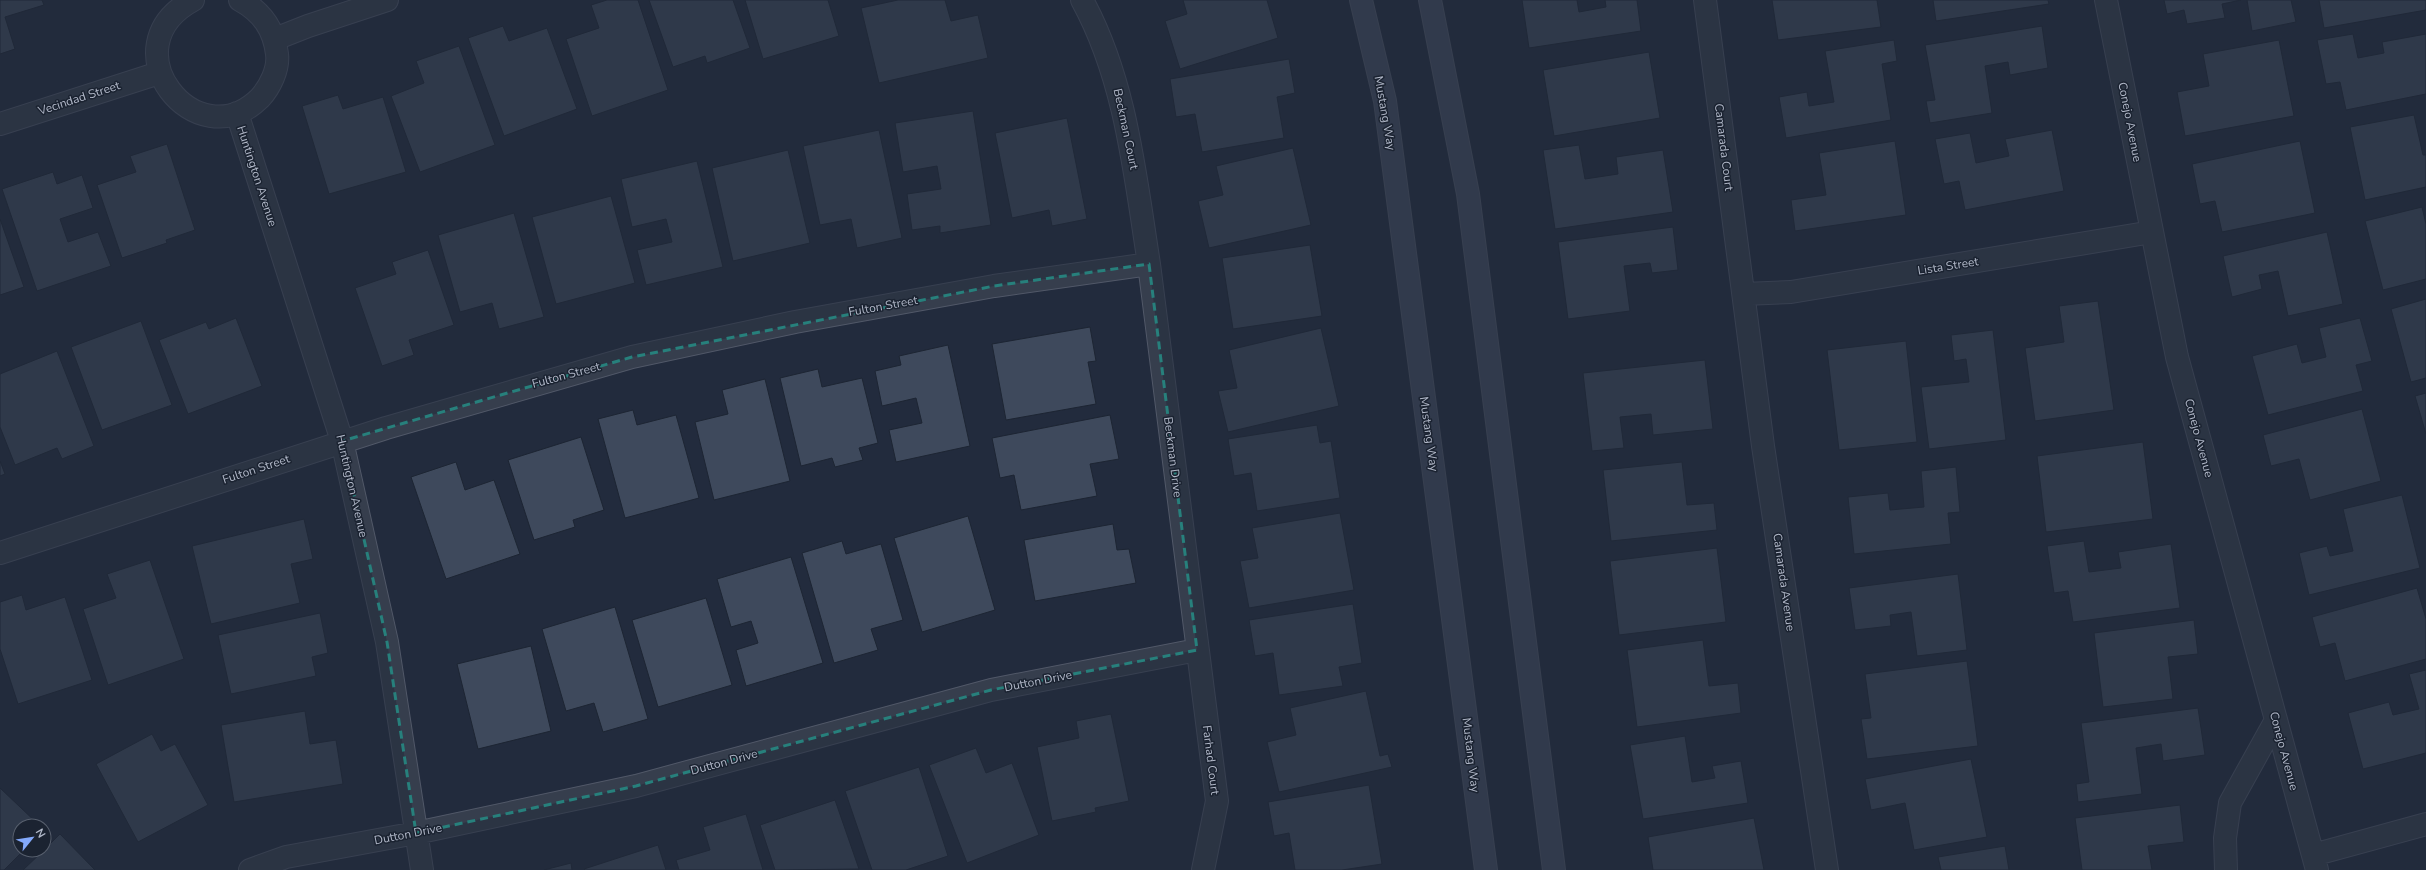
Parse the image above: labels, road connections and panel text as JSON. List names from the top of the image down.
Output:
{
  "streets": {
    "street": [
      "Vecindad Street",
      "Mustang Way",
      "Conejo Avenue",
      "Beckman Court",
      "Camarada Court",
      "Huntington Avenue",
      "Lista Street",
      "Fulton Street",
      "Beckman Drive",
      "Camarada Avenue",
      "Dutton Drive",
      "Farhad Court"
    ]
  },
  "crossings": [
    ["Conejo Avenue", "Lista Street"],
    ["Beckman Court", "Fulton Street"],
    ["Beckman Court", "Beckman Drive"],
    ["Camarada Court", "Lista Street"],
    ["Camarada Court", "Camarada Avenue"],
    ["Huntington Avenue", "Fulton Street"],
    ["Huntington Avenue", "Dutton Drive"],
    ["Lista Street", "Camarada Avenue"],
    ["Fulton Street", "Beckman Drive"],
    ["Beckman Drive", "Dutton Drive"],
    ["Beckman Drive", "Farhad Court"],
    ["Dutton Drive", "Farhad Court"]
  ],
  "north": "top right"
}
